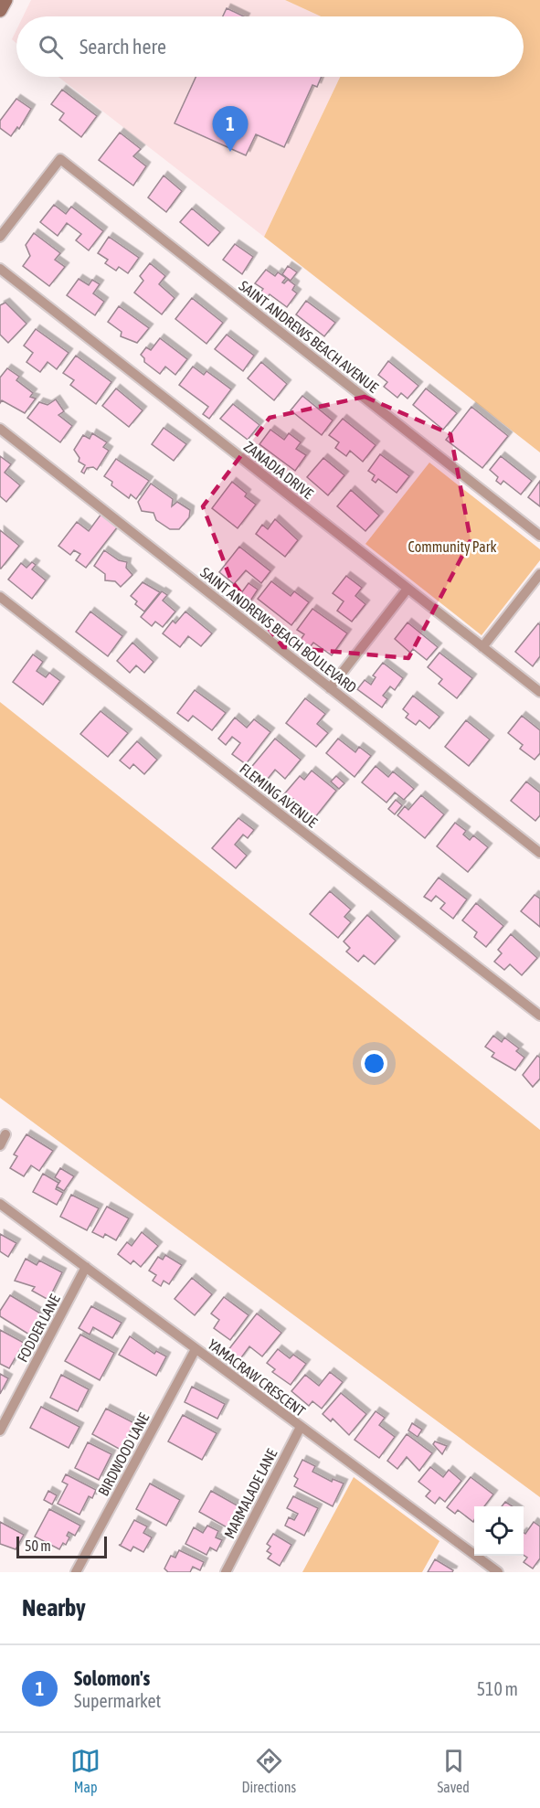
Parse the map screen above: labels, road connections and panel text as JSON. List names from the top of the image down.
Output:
{
  "streets": {
    "street": [
      "SAINT ANDREWS BEACH AVENUE",
      "ZANADIA DRIVE",
      "SAINT ANDREWS BEACH BOULEVARD",
      "FLEMING AVENUE",
      "FODDER LANE",
      "YAMACRAW CRESCENT",
      "BIRDWOOD LANE",
      "MARMALADE LANE"
    ]
  },
  "crossings": [
    ["FODDER LANE", "YAMACRAW CRESCENT"],
    ["YAMACRAW CRESCENT", "BIRDWOOD LANE"],
    ["YAMACRAW CRESCENT", "MARMALADE LANE"]
  ],
  "parks": ["Community Park"],
  "scale_bar": "50 m",
  "page": {
    "search": "Search here",
    "pins": "1",
    "scale": "50 m",
    "heading": "Nearby",
    "list": [
      {
        "mark": "1",
        "name": "Solomon's",
        "note": "Supermarket",
        "value": "510 m"
      }
    ],
    "nav": ["Map", "Directions", "Saved"]
  }
}
